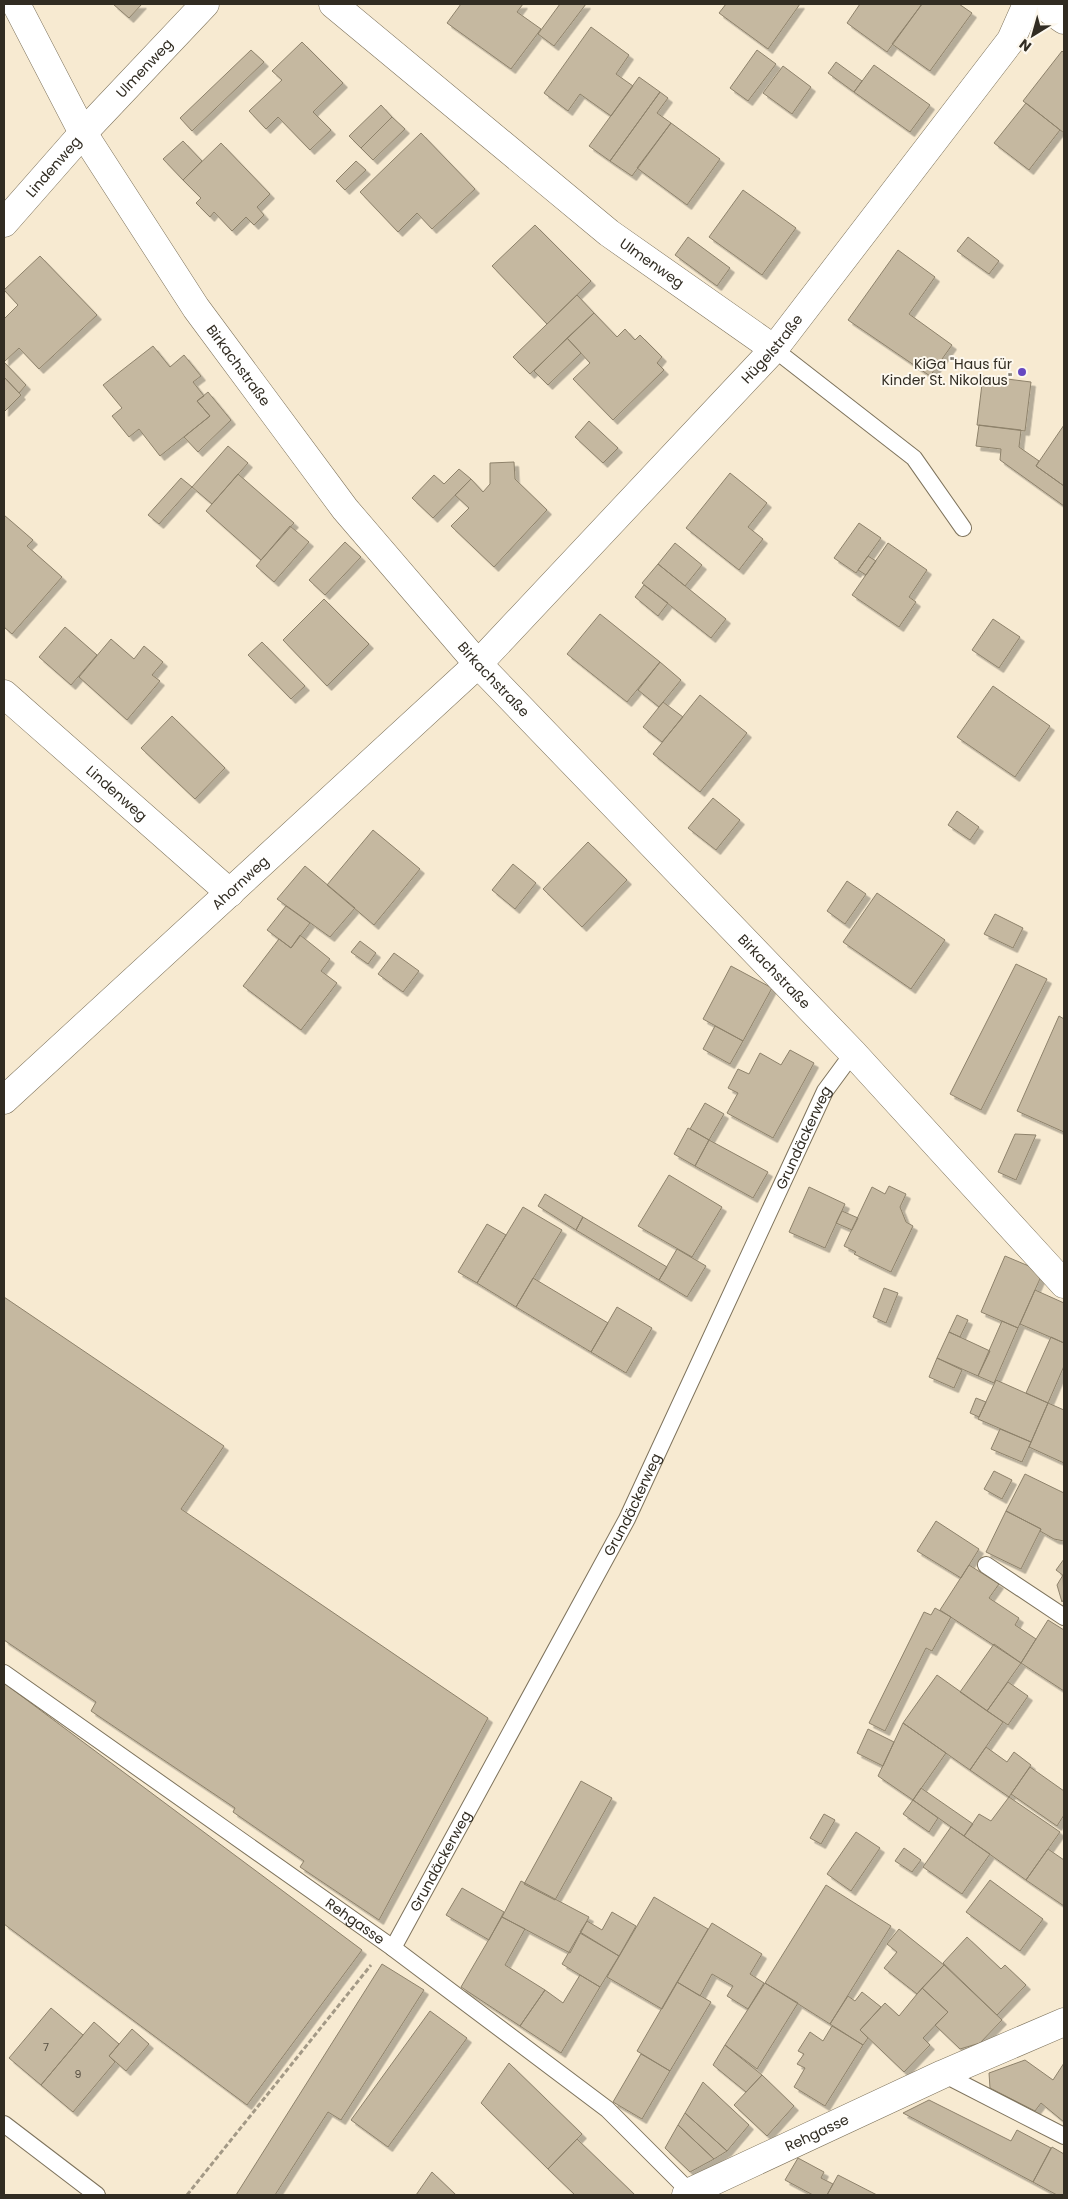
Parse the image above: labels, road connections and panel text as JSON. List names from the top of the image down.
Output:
{
  "streets": {
    "street": [
      "Ulmenweg",
      "Lindenweg",
      "Hügelstraße",
      "Birkachstraße",
      "Ahornweg",
      "Rehgasse"
    ],
    "lane": ["Grundäckerweg"]
  },
  "crossings": [
    ["Ulmenweg", "Lindenweg"],
    ["Ulmenweg", "Hügelstraße"],
    ["Ulmenweg", "Birkachstraße"],
    ["Lindenweg", "Birkachstraße"],
    ["Lindenweg", "Ahornweg"],
    ["Hügelstraße", "Birkachstraße"],
    ["Hügelstraße", "Ahornweg"],
    ["Birkachstraße", "Ahornweg"],
    ["Birkachstraße", "Grundäckerweg"],
    ["Grundäckerweg", "Rehgasse"]
  ],
  "places": ["KiGa \"Haus für Kinder St. Nikolaus\""],
  "house_numbers": ["7", "9"],
  "north": "bottom left"
}
